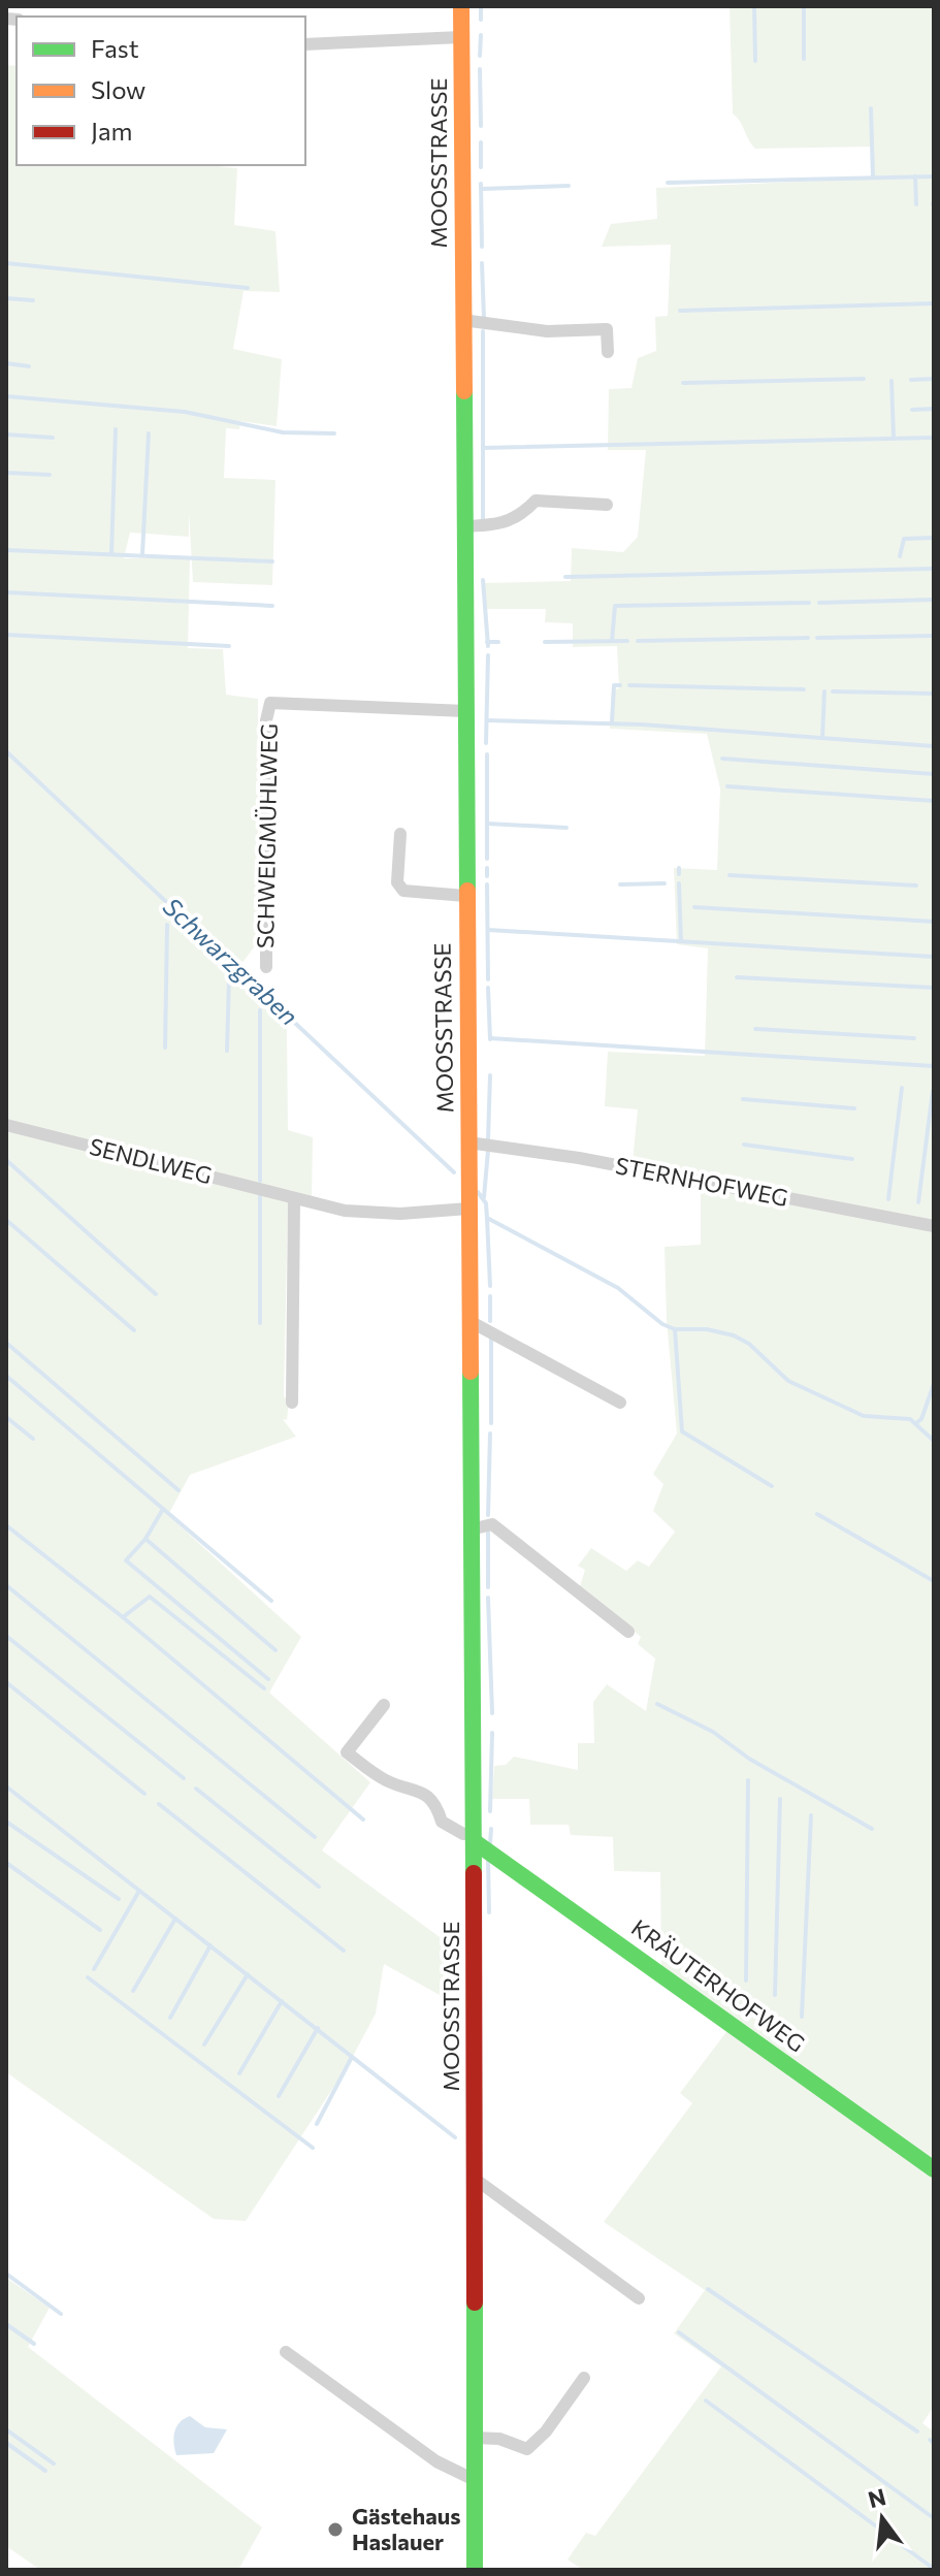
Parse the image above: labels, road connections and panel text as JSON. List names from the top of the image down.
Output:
{
  "streets": {
    "street": [
      "MOOSSTRASSE",
      "SCHWEIGMÜHLWEG",
      "SENDLWEG",
      "STERNHOFWEG",
      "KRÄUTERHOFWEG"
    ]
  },
  "crossings": [
    ["MOOSSTRASSE", "SCHWEIGMÜHLWEG"],
    ["MOOSSTRASSE", "SENDLWEG"],
    ["MOOSSTRASSE", "STERNHOFWEG"],
    ["MOOSSTRASSE", "KRÄUTERHOFWEG"]
  ],
  "water": ["Schwarzgraben"],
  "places": ["Gästehaus Haslauer"],
  "legend": ["Fast", "Slow", "Jam"],
  "north": "top"
}
